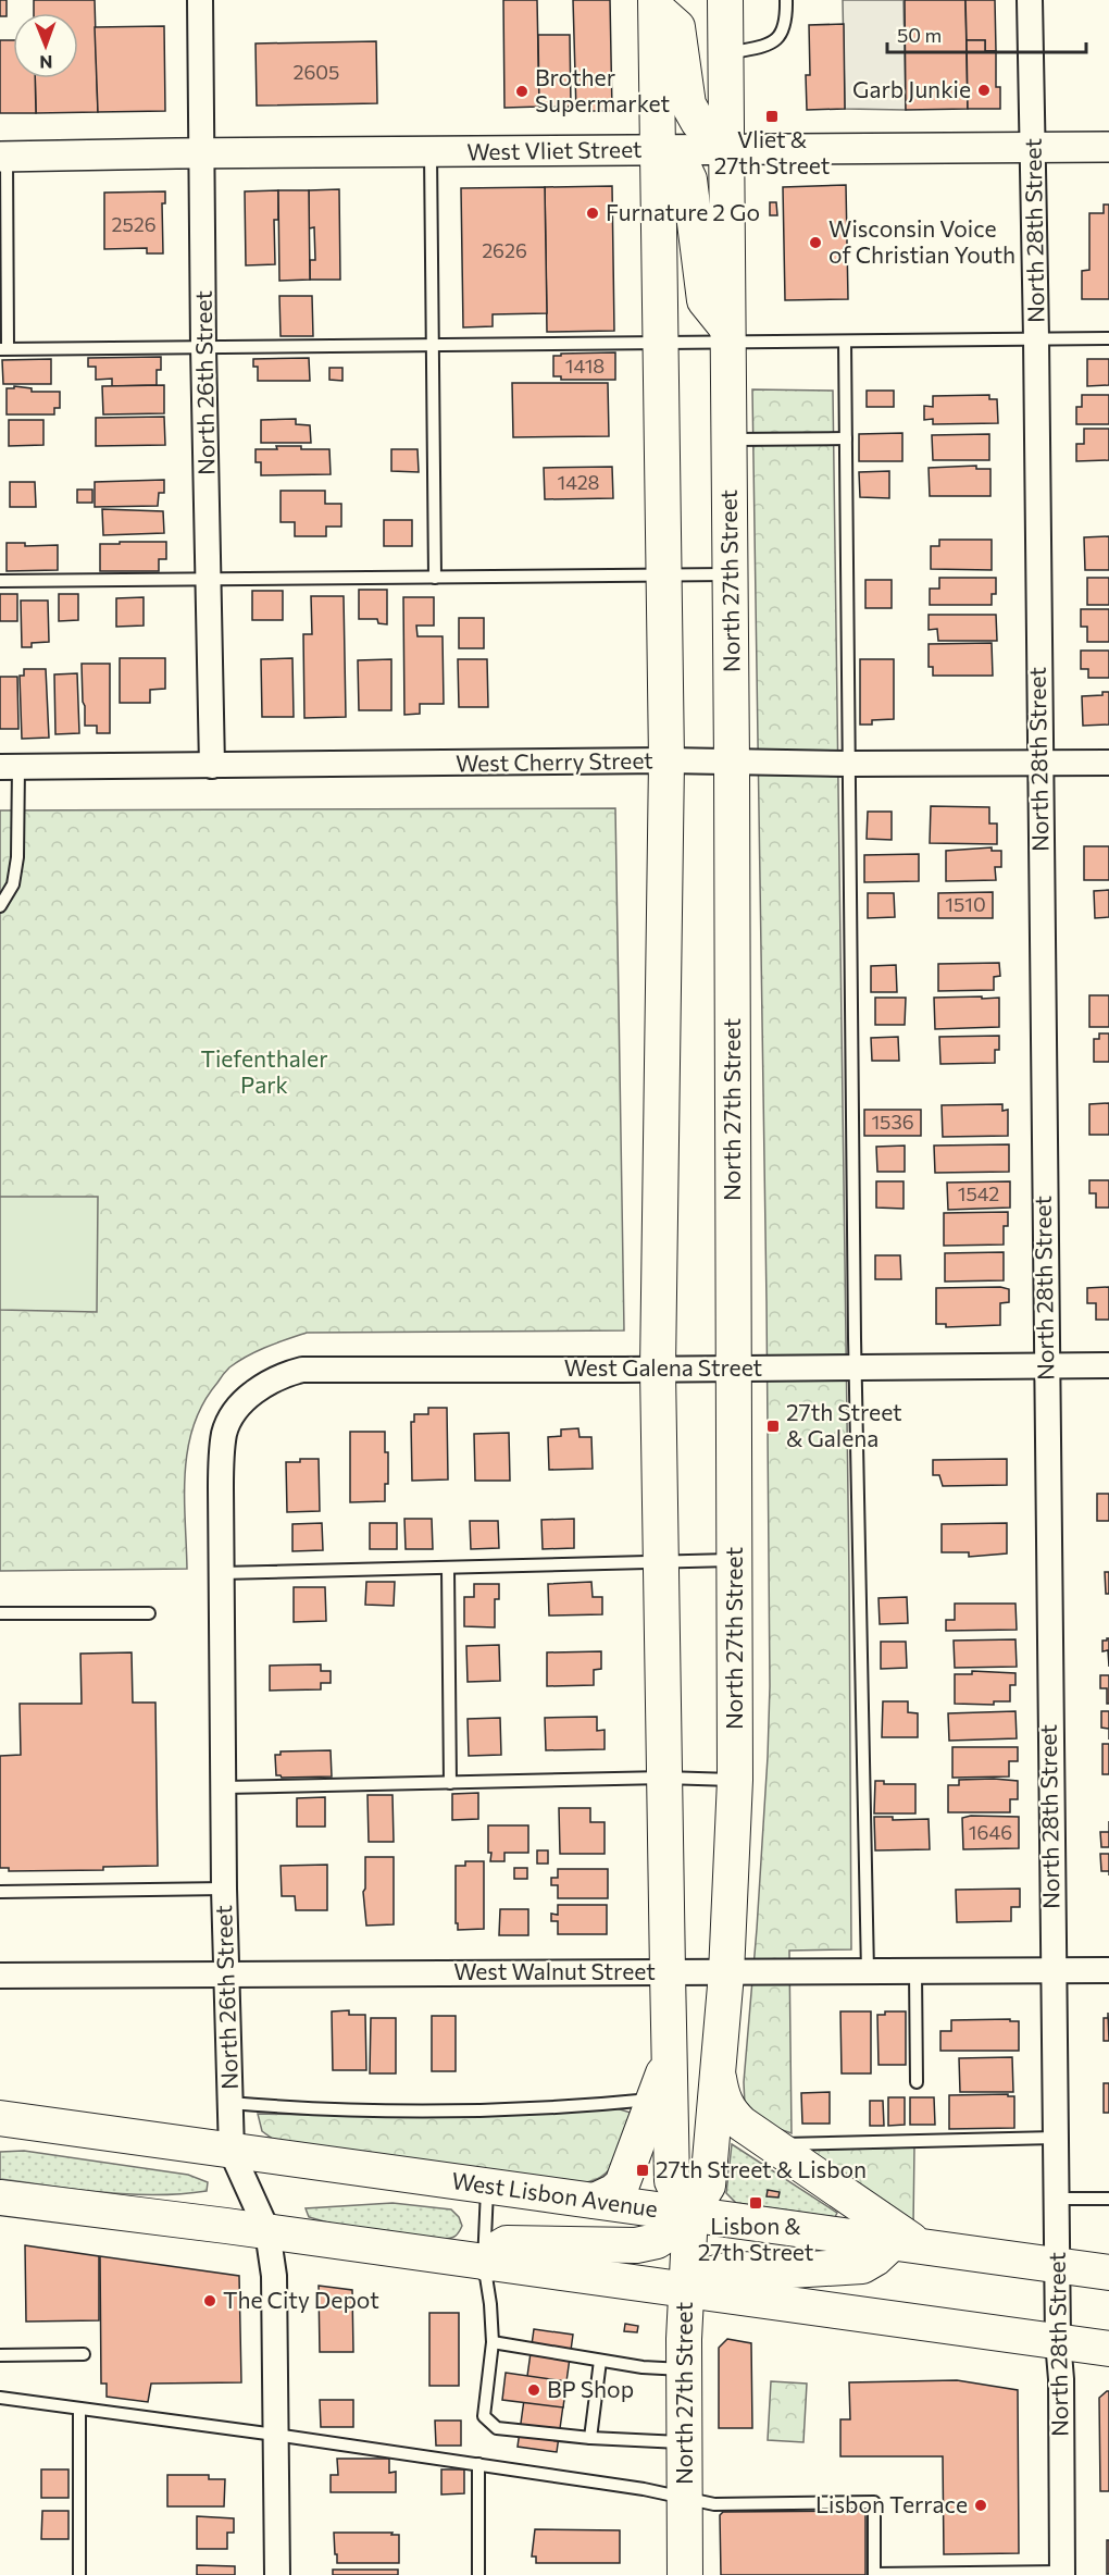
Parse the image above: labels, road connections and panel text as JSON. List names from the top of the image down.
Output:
{
  "streets": {
    "main road": ["North 27th Street", "West Lisbon Avenue"],
    "street": [
      "West Vliet Street",
      "North 28th Street",
      "North 26th Street",
      "West Cherry Street",
      "West Galena Street",
      "West Walnut Street"
    ]
  },
  "crossings": [
    ["West Vliet Street", "North 28th Street"],
    ["West Vliet Street", "North 26th Street"],
    ["West Vliet Street", "North 27th Street"],
    ["North 28th Street", "West Cherry Street"],
    ["North 28th Street", "West Galena Street"],
    ["North 28th Street", "West Walnut Street"],
    ["North 28th Street", "West Lisbon Avenue"],
    ["North 26th Street", "West Cherry Street"],
    ["North 26th Street", "West Galena Street"],
    ["North 26th Street", "West Walnut Street"],
    ["North 26th Street", "West Lisbon Avenue"],
    ["North 27th Street", "West Cherry Street"],
    ["North 27th Street", "West Galena Street"],
    ["North 27th Street", "West Walnut Street"],
    ["North 27th Street", "West Lisbon Avenue"]
  ],
  "parks": ["Tiefenthaler Park"],
  "places": {
    "other": [
      "Garb Junkie",
      "Brother Supermarket",
      "Furnature 2 Go",
      "Wisconsin Voice of Christian Youth",
      "The City Depot",
      "BP Shop",
      "Lisbon Terrace"
    ],
    "transit": [
      "Vliet & 27th Street",
      "27th Street & Galena",
      "27th Street & Lisbon",
      "Lisbon & 27th Street"
    ]
  },
  "house_numbers": [
    "2605",
    "2526",
    "2626",
    "1418",
    "1428",
    "1510",
    "1536",
    "1542",
    "1646"
  ],
  "scale_bar": "50 m",
  "north": "bottom"
}
